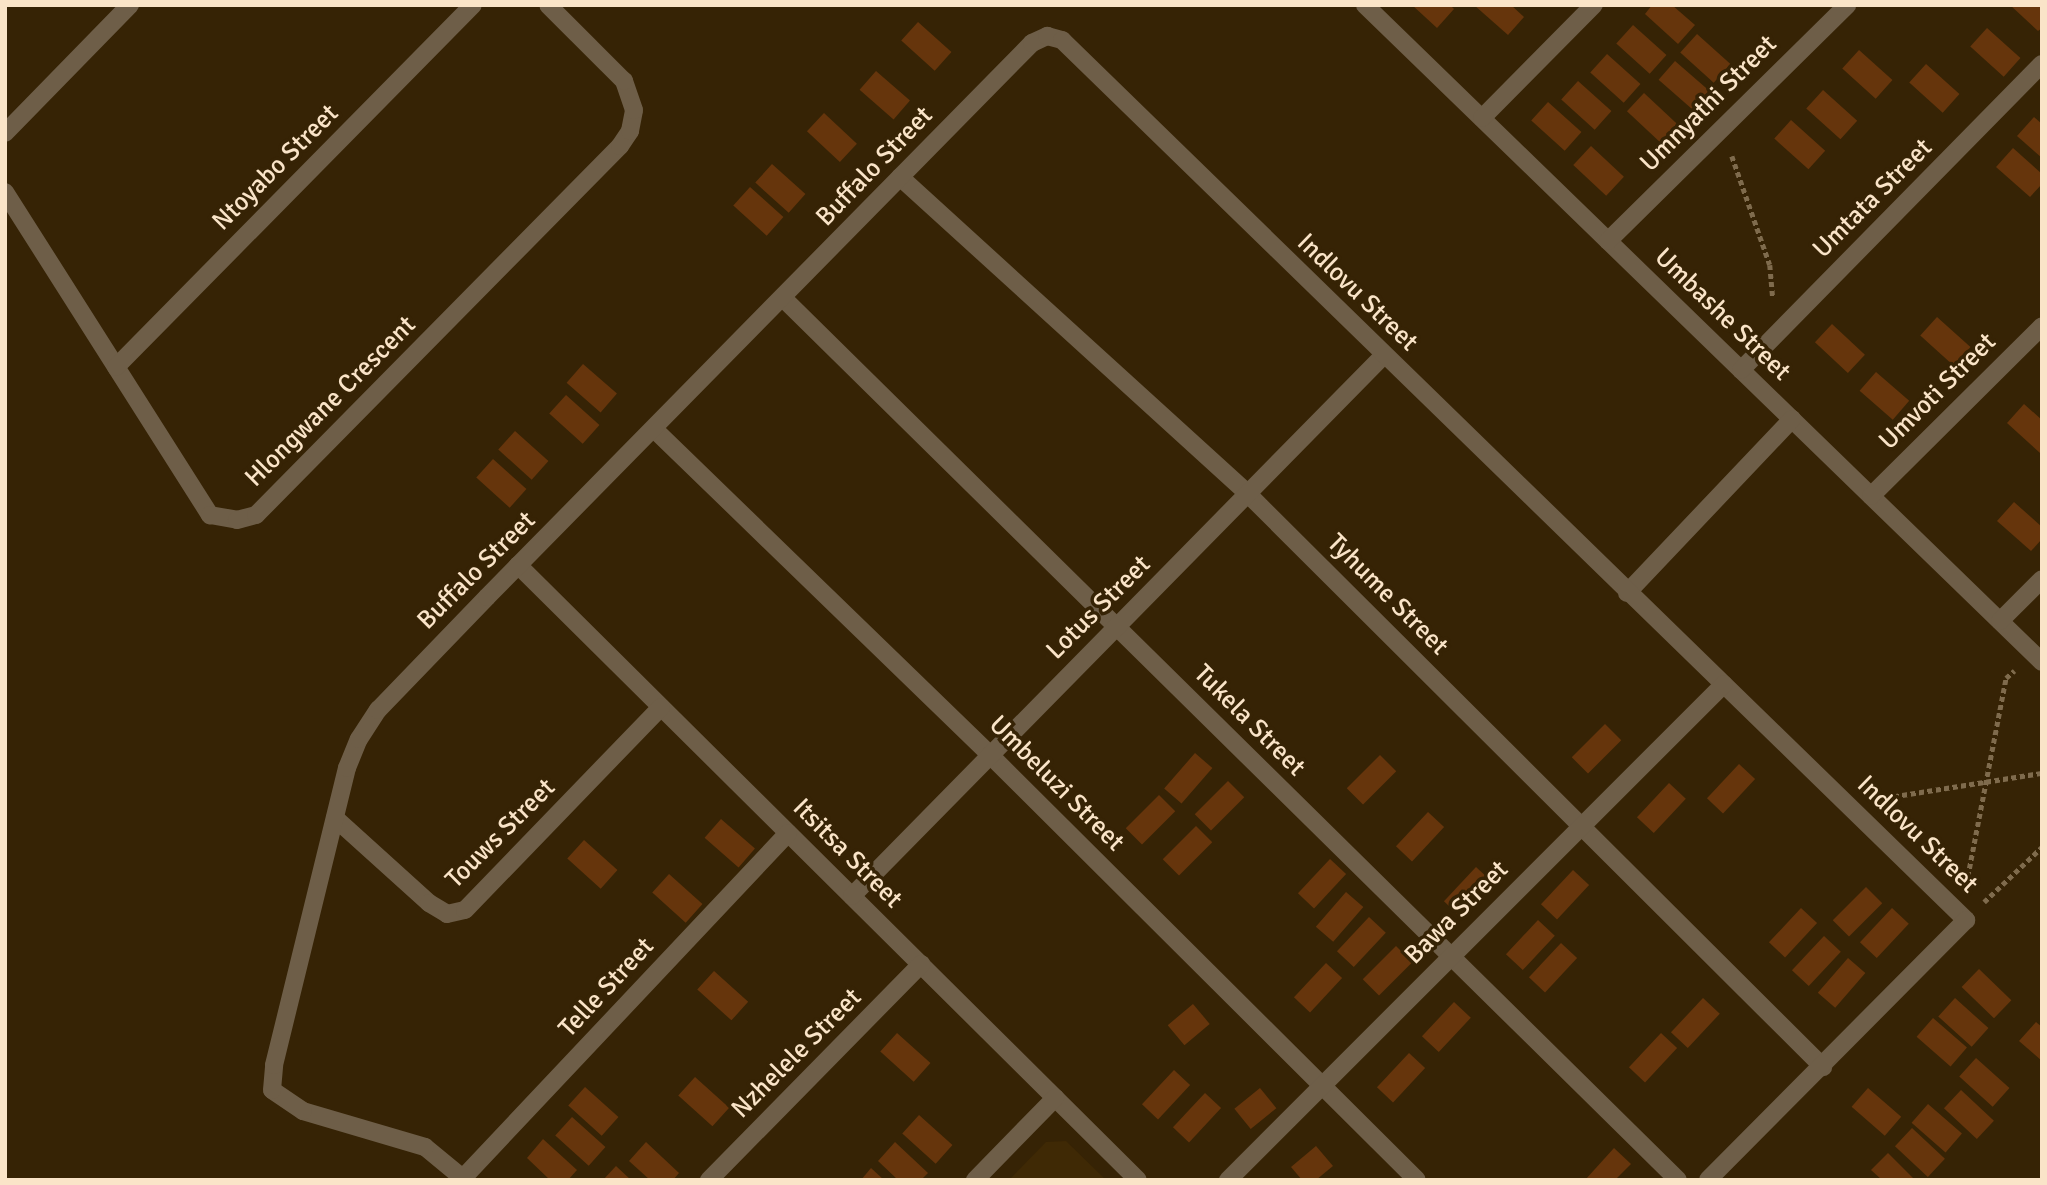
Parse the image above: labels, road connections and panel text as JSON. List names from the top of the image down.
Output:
{
  "streets": {
    "street": [
      "Umnyathi Street",
      "Buffalo Street",
      "Ntoyabo Street",
      "Umtata Street",
      "Indlovu Street",
      "Umbashe Street",
      "Umvoti Street",
      "Hlongwane Crescent",
      "Tyhume Street",
      "Lotus Street",
      "Tukela Street",
      "Umbeluzi Street",
      "Touws Street",
      "Itsitsa Street",
      "Bawa Street",
      "Telle Street",
      "Nzhelele Street"
    ]
  },
  "crossings": [
    ["Umnyathi Street", "Umbashe Street"],
    ["Buffalo Street", "Indlovu Street"],
    ["Buffalo Street", "Tyhume Street"],
    ["Buffalo Street", "Tukela Street"],
    ["Buffalo Street", "Umbeluzi Street"],
    ["Buffalo Street", "Touws Street"],
    ["Buffalo Street", "Itsitsa Street"],
    ["Buffalo Street", "Telle Street"],
    ["Ntoyabo Street", "Hlongwane Crescent"],
    ["Umtata Street", "Umbashe Street"],
    ["Indlovu Street", "Tyhume Street"],
    ["Indlovu Street", "Lotus Street"],
    ["Indlovu Street", "Bawa Street"],
    ["Umbashe Street", "Umvoti Street"],
    ["Tyhume Street", "Lotus Street"],
    ["Tyhume Street", "Bawa Street"],
    ["Lotus Street", "Tukela Street"],
    ["Lotus Street", "Umbeluzi Street"],
    ["Lotus Street", "Itsitsa Street"],
    ["Tukela Street", "Bawa Street"],
    ["Umbeluzi Street", "Bawa Street"],
    ["Touws Street", "Itsitsa Street"],
    ["Itsitsa Street", "Telle Street"],
    ["Itsitsa Street", "Nzhelele Street"]
  ]
}
